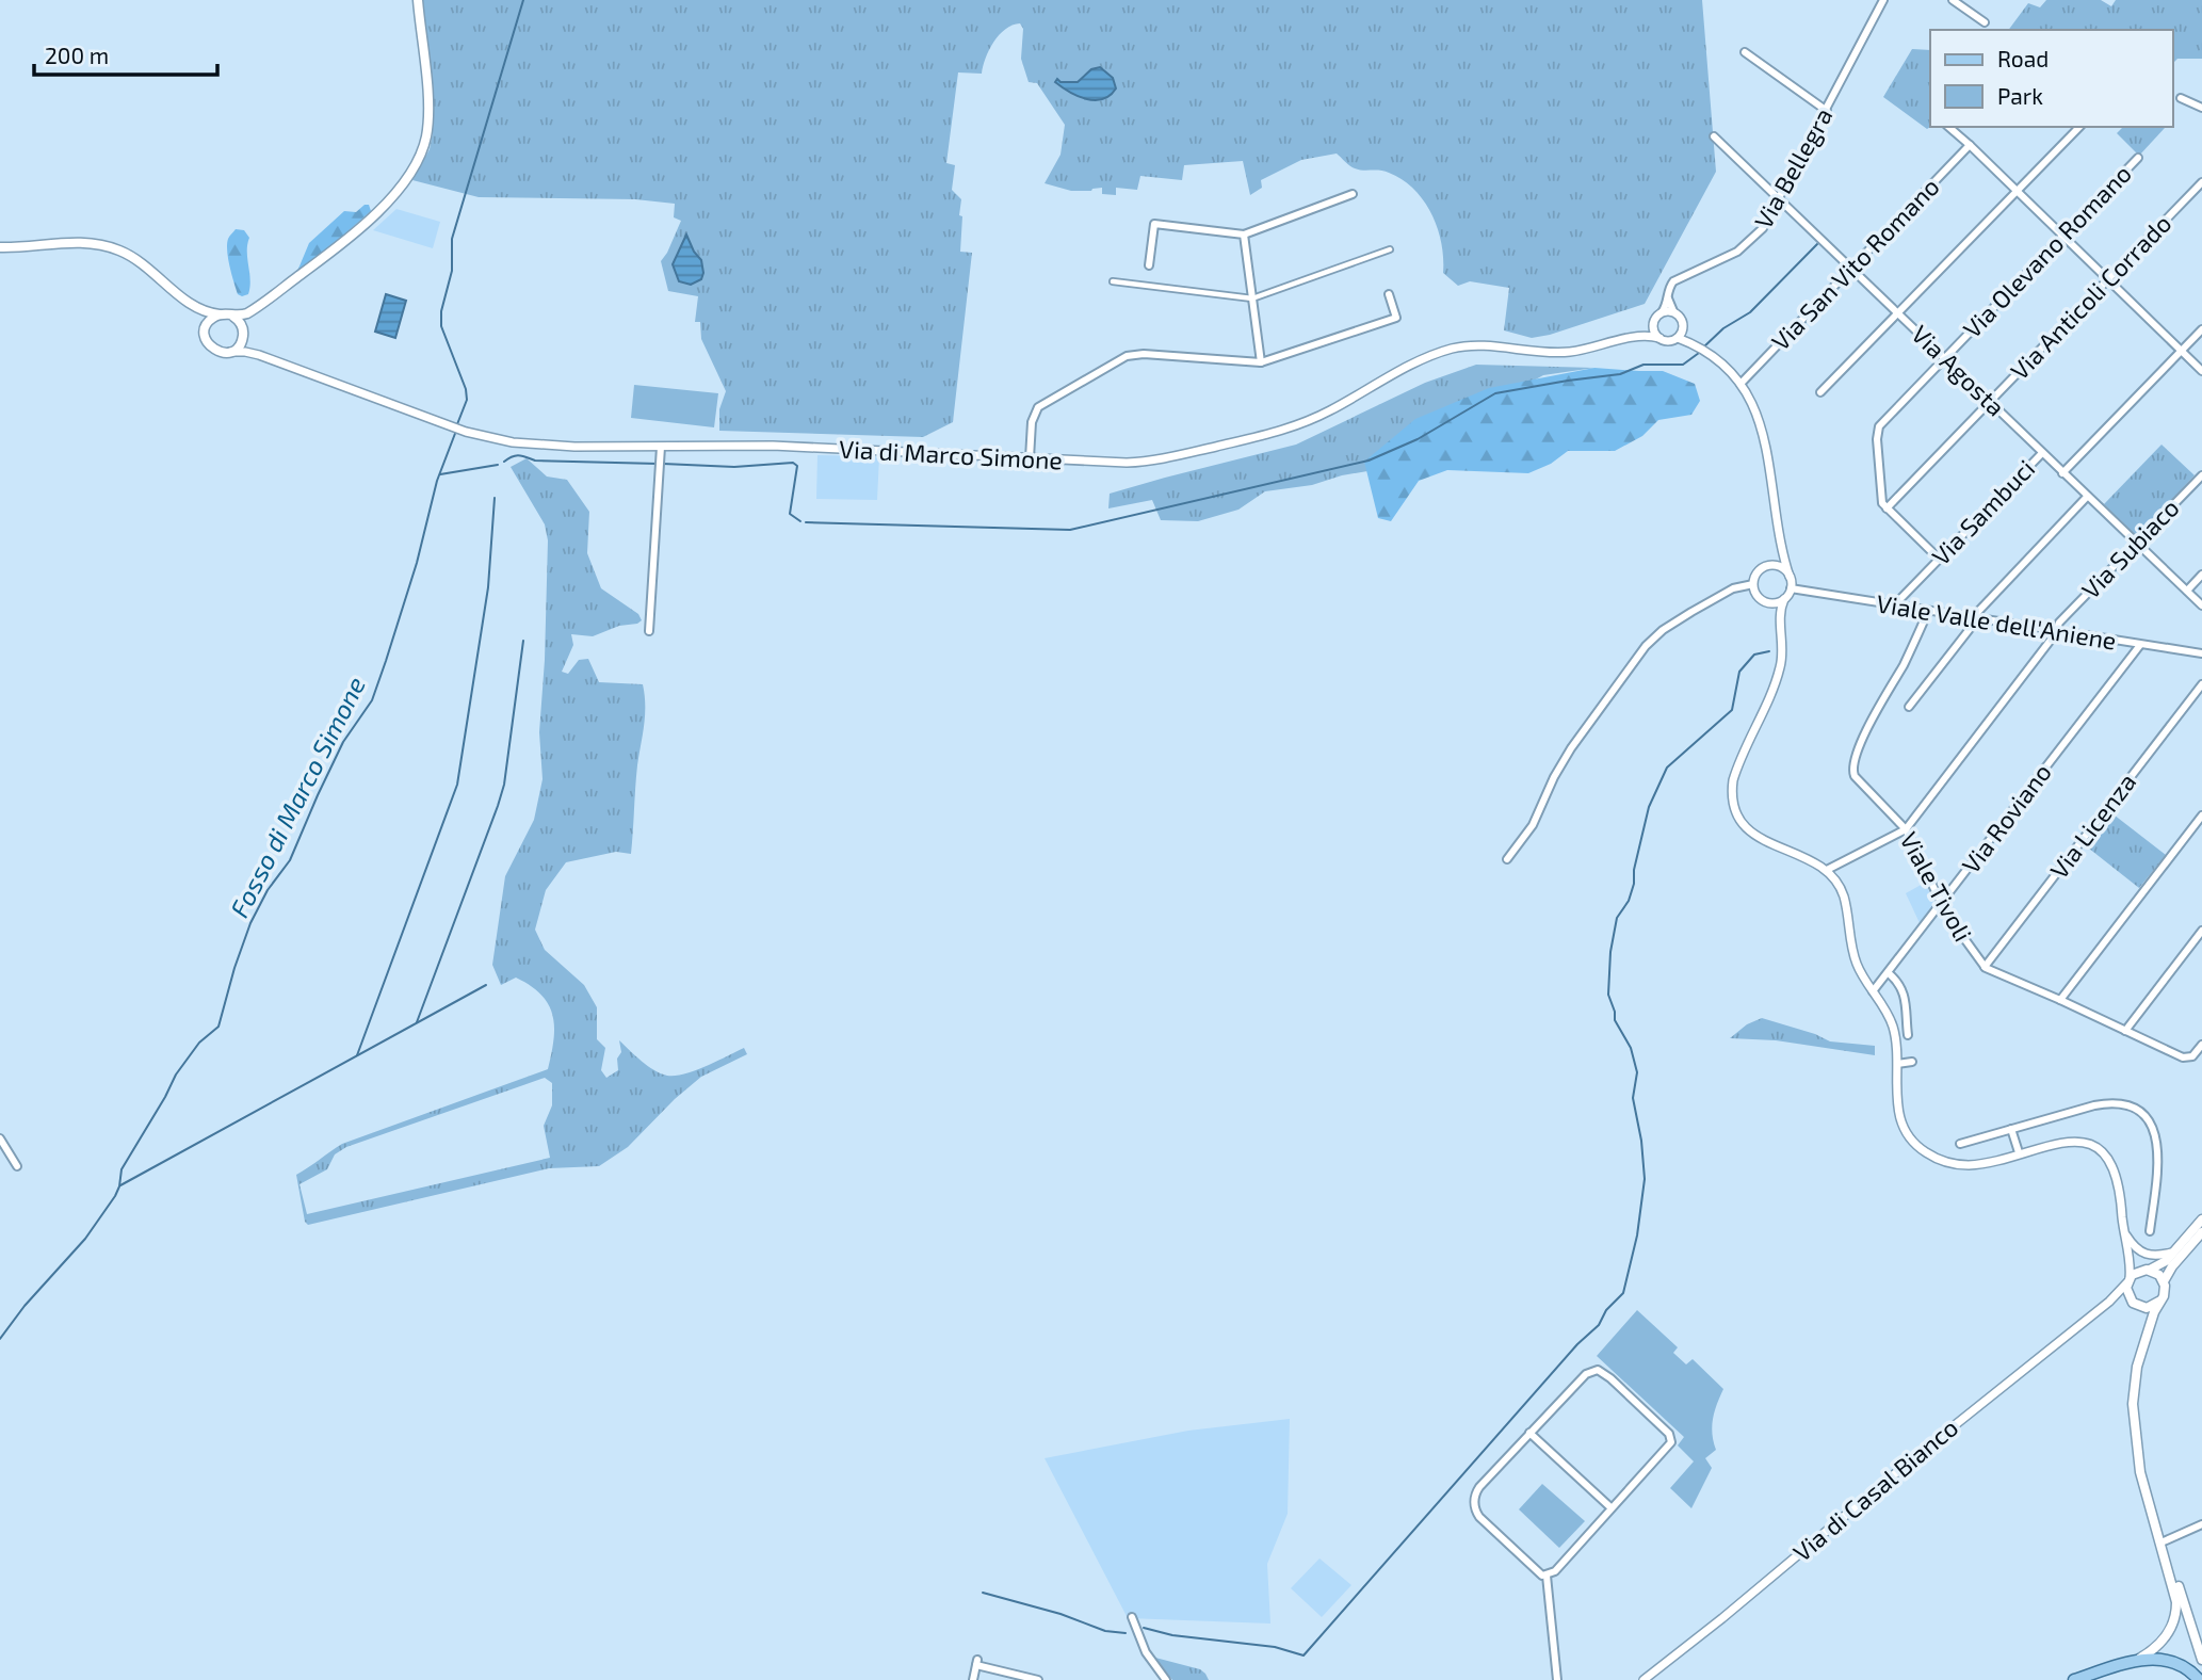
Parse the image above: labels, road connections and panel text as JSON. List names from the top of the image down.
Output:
{
  "streets": {
    "street": [
      "Via Bellegra",
      "Via Olevano Romano",
      "Via San Vito Romano",
      "Via Anticoli Corrado",
      "Via Agosta",
      "Via di Marco Simone",
      "Via Sambuci",
      "Via Subiaco",
      "Viale Valle dell'Aniene",
      "Via Roviano",
      "Via Licenza",
      "Viale Tivoli",
      "Via di Casal Bianco"
    ]
  },
  "crossings": [
    ["Via Bellegra", "Via Agosta"],
    ["Via Bellegra", "Via di Marco Simone"],
    ["Via Olevano Romano", "Via Anticoli Corrado"],
    ["Via Olevano Romano", "Via Agosta"],
    ["Via San Vito Romano", "Via Agosta"],
    ["Via Anticoli Corrado", "Via Agosta"],
    ["Via Agosta", "Via Sambuci"],
    ["Via Agosta", "Via Subiaco"],
    ["Via Sambuci", "Viale Valle dell'Aniene"],
    ["Via Subiaco", "Viale Valle dell'Aniene"],
    ["Viale Valle dell'Aniene", "Via Roviano"],
    ["Viale Valle dell'Aniene", "Viale Tivoli"],
    ["Via Roviano", "Viale Tivoli"],
    ["Via Licenza", "Viale Tivoli"]
  ],
  "water": ["Fosso di Marco Simone"],
  "legend": ["Road", "Park"],
  "scale_bar": "200 m"
}
